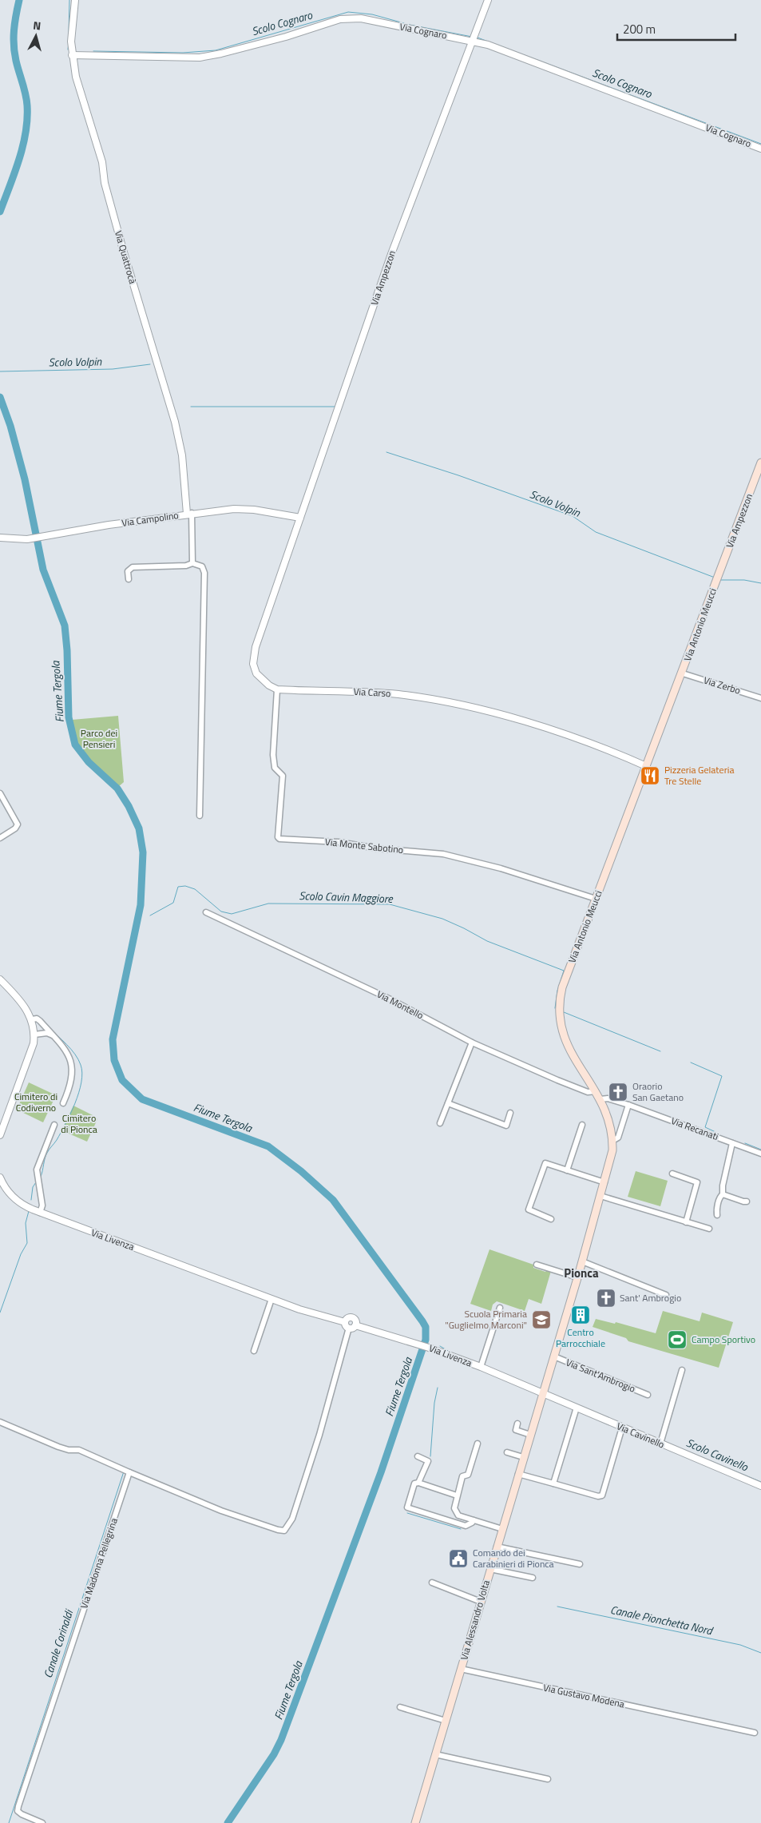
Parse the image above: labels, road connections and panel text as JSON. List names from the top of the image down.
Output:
{
  "streets": {
    "main road": ["Via Ampezzon", "Via Antonio Meucci", "Via Alessandro Volta"],
    "street": [
      "Via Cognaro",
      "Via Quattrocà",
      "Via Campolino",
      "Via Zerbo",
      "Via Carso",
      "Via Monte Sabotino",
      "Via Montello",
      "Via Recanati",
      "Via Livenza",
      "Via Sant'Ambrogio",
      "Via Cavinello",
      "Via Madonna Pellegrina",
      "Via Gustavo Modena"
    ]
  },
  "crossings": [
    ["Via Cognaro", "Via Quattrocà"],
    ["Via Cognaro", "Via Ampezzon"],
    ["Via Quattrocà", "Via Campolino"],
    ["Via Ampezzon", "Via Campolino"],
    ["Via Ampezzon", "Via Antonio Meucci"],
    ["Via Antonio Meucci", "Via Zerbo"],
    ["Via Antonio Meucci", "Via Carso"],
    ["Via Antonio Meucci", "Via Monte Sabotino"],
    ["Via Antonio Meucci", "Via Montello"],
    ["Via Antonio Meucci", "Via Recanati"],
    ["Via Antonio Meucci", "Via Livenza"],
    ["Via Antonio Meucci", "Via Sant'Ambrogio"],
    ["Via Antonio Meucci", "Via Cavinello"],
    ["Via Antonio Meucci", "Via Alessandro Volta"],
    ["Via Carso", "Via Monte Sabotino"],
    ["Via Livenza", "Via Cavinello"],
    ["Via Livenza", "Via Alessandro Volta"],
    ["Via Cavinello", "Via Alessandro Volta"],
    ["Via Alessandro Volta", "Via Gustavo Modena"]
  ],
  "districts": ["Pionca"],
  "water": [
    "Scolo Cognaro",
    "Scolo Volpin",
    "Fiume Tergola",
    "Scolo Cavin Maggiore",
    "Scolo Cavinello",
    "Canale Pionchetta Nord",
    "Canale Corinaldi"
  ],
  "parks": ["Parco dei Pensieri", "Cimitero di Codiverno", "Cimitero di Pionca"],
  "places": {
    "restaurant": ["Pizzeria Gelateria Tre Stelle"],
    "church": ["Oraorio San Gaetano", "Sant' Ambrogio"],
    "building": ["Centro Parrocchiale"],
    "school or university": ["Scuola Primaria \"Guglielmo Marconi\""],
    "sports": ["Campo Sportivo"],
    "public building": ["Comando dei Carabinieri di Pionca"]
  },
  "scale_bar": "200 m",
  "north": "top"
}
